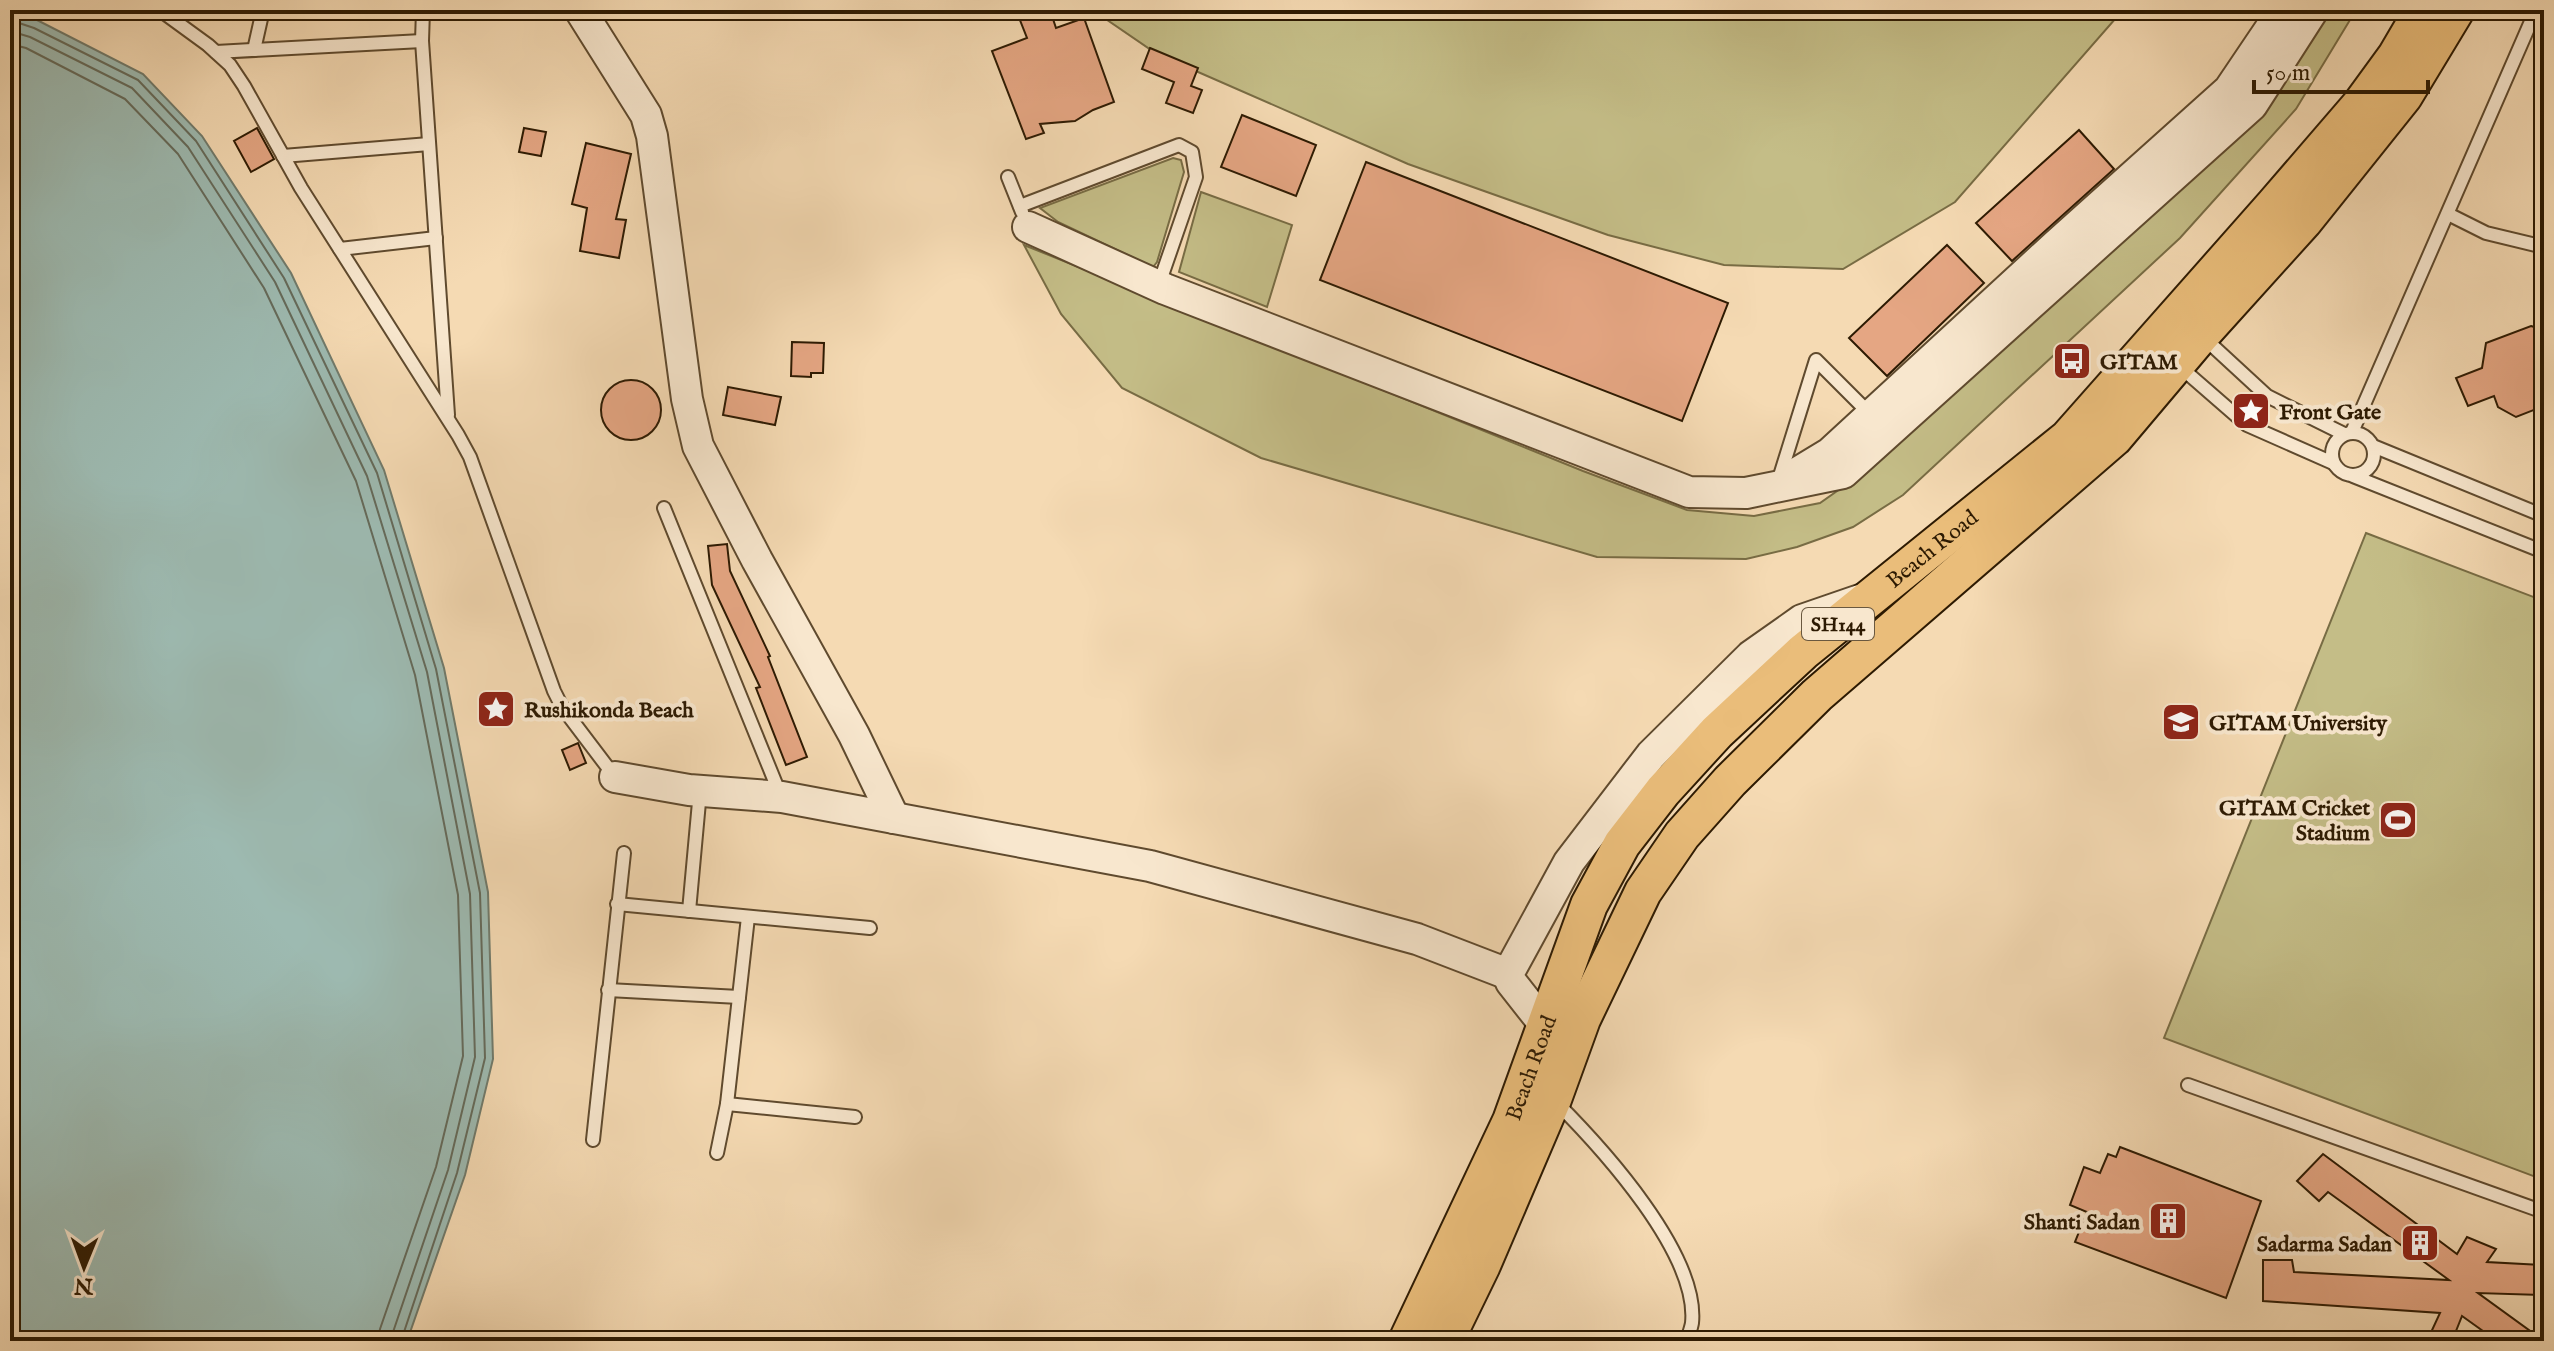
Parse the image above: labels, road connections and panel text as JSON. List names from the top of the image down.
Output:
{
  "streets": {
    "main road": ["Beach Road", "SH144"]
  },
  "crossings": [
    ["Beach Road", "SH144"]
  ],
  "places": {
    "bus stop": ["GITAM"],
    "place": ["Front Gate", "Rushikonda Beach"],
    "school or university": ["GITAM University"],
    "sports": ["GITAM Cricket Stadium"],
    "building": ["Shanti Sadan", "Sadarma Sadan"]
  },
  "scale_bar": "50 m",
  "north": "bottom"
}
